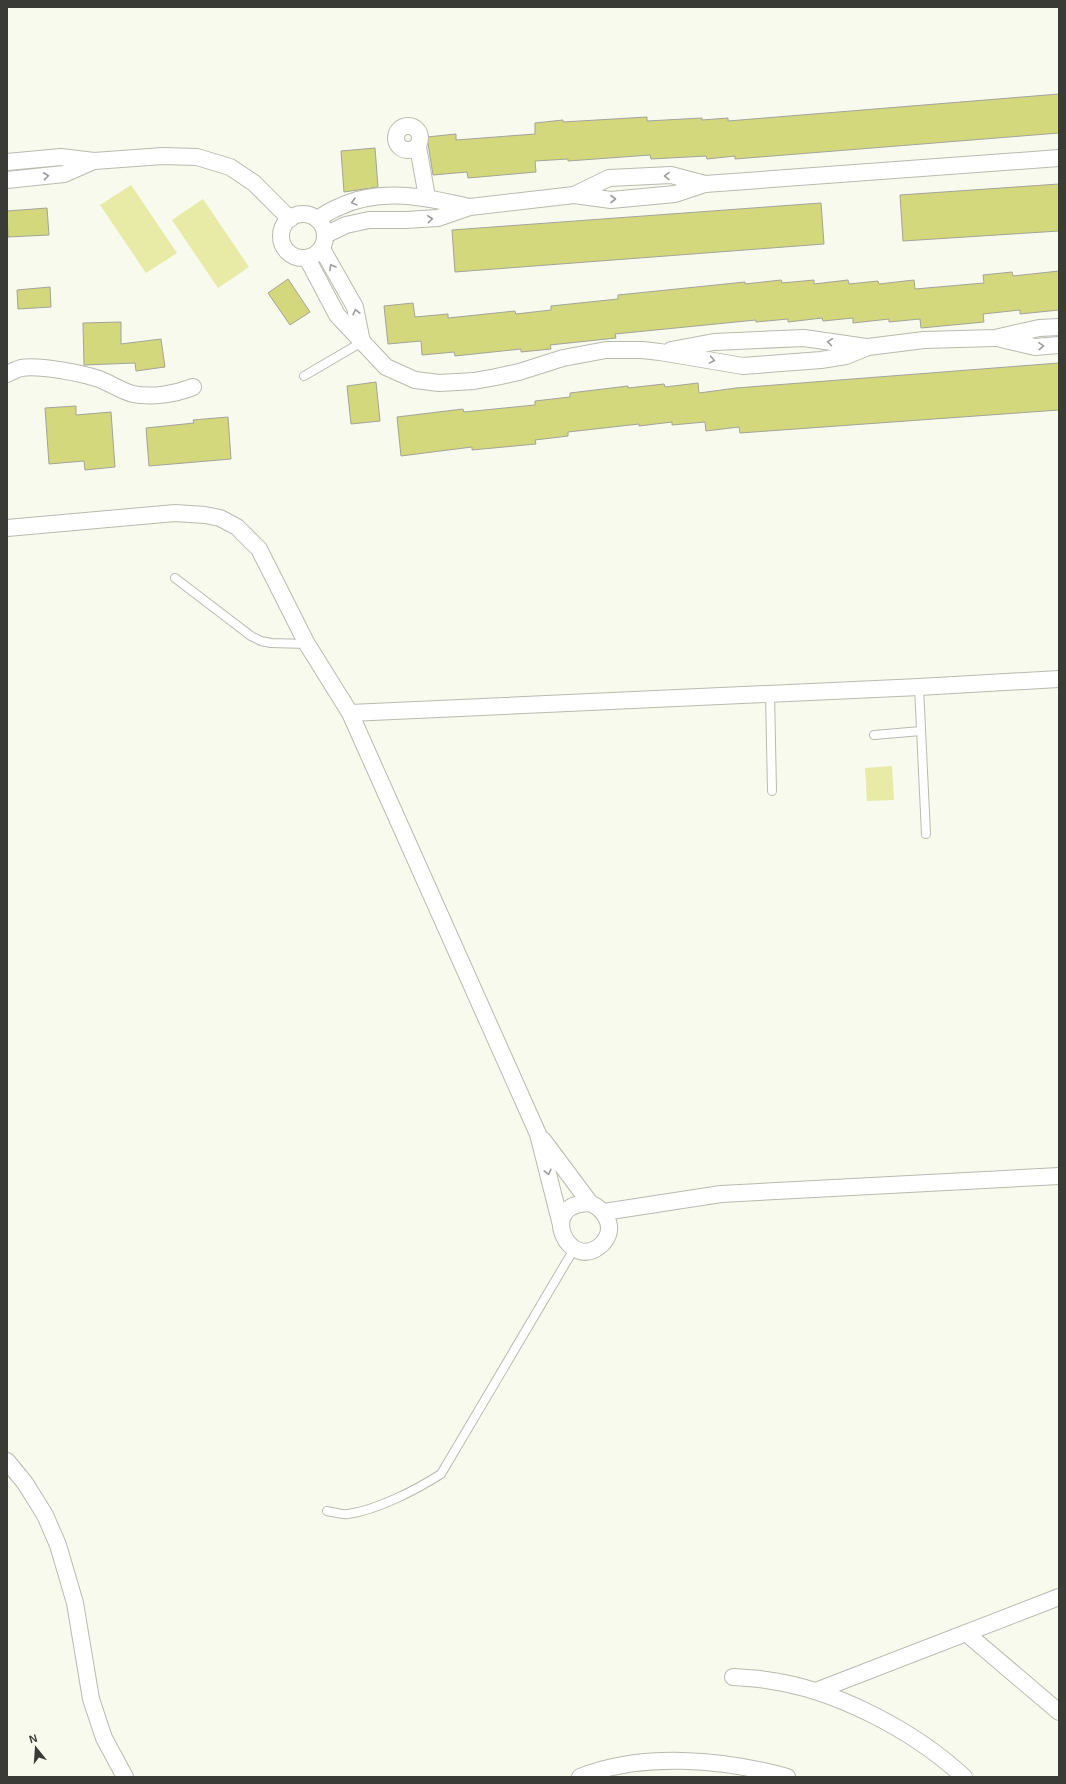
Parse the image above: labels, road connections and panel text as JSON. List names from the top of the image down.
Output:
{
  "north": "top"
}
